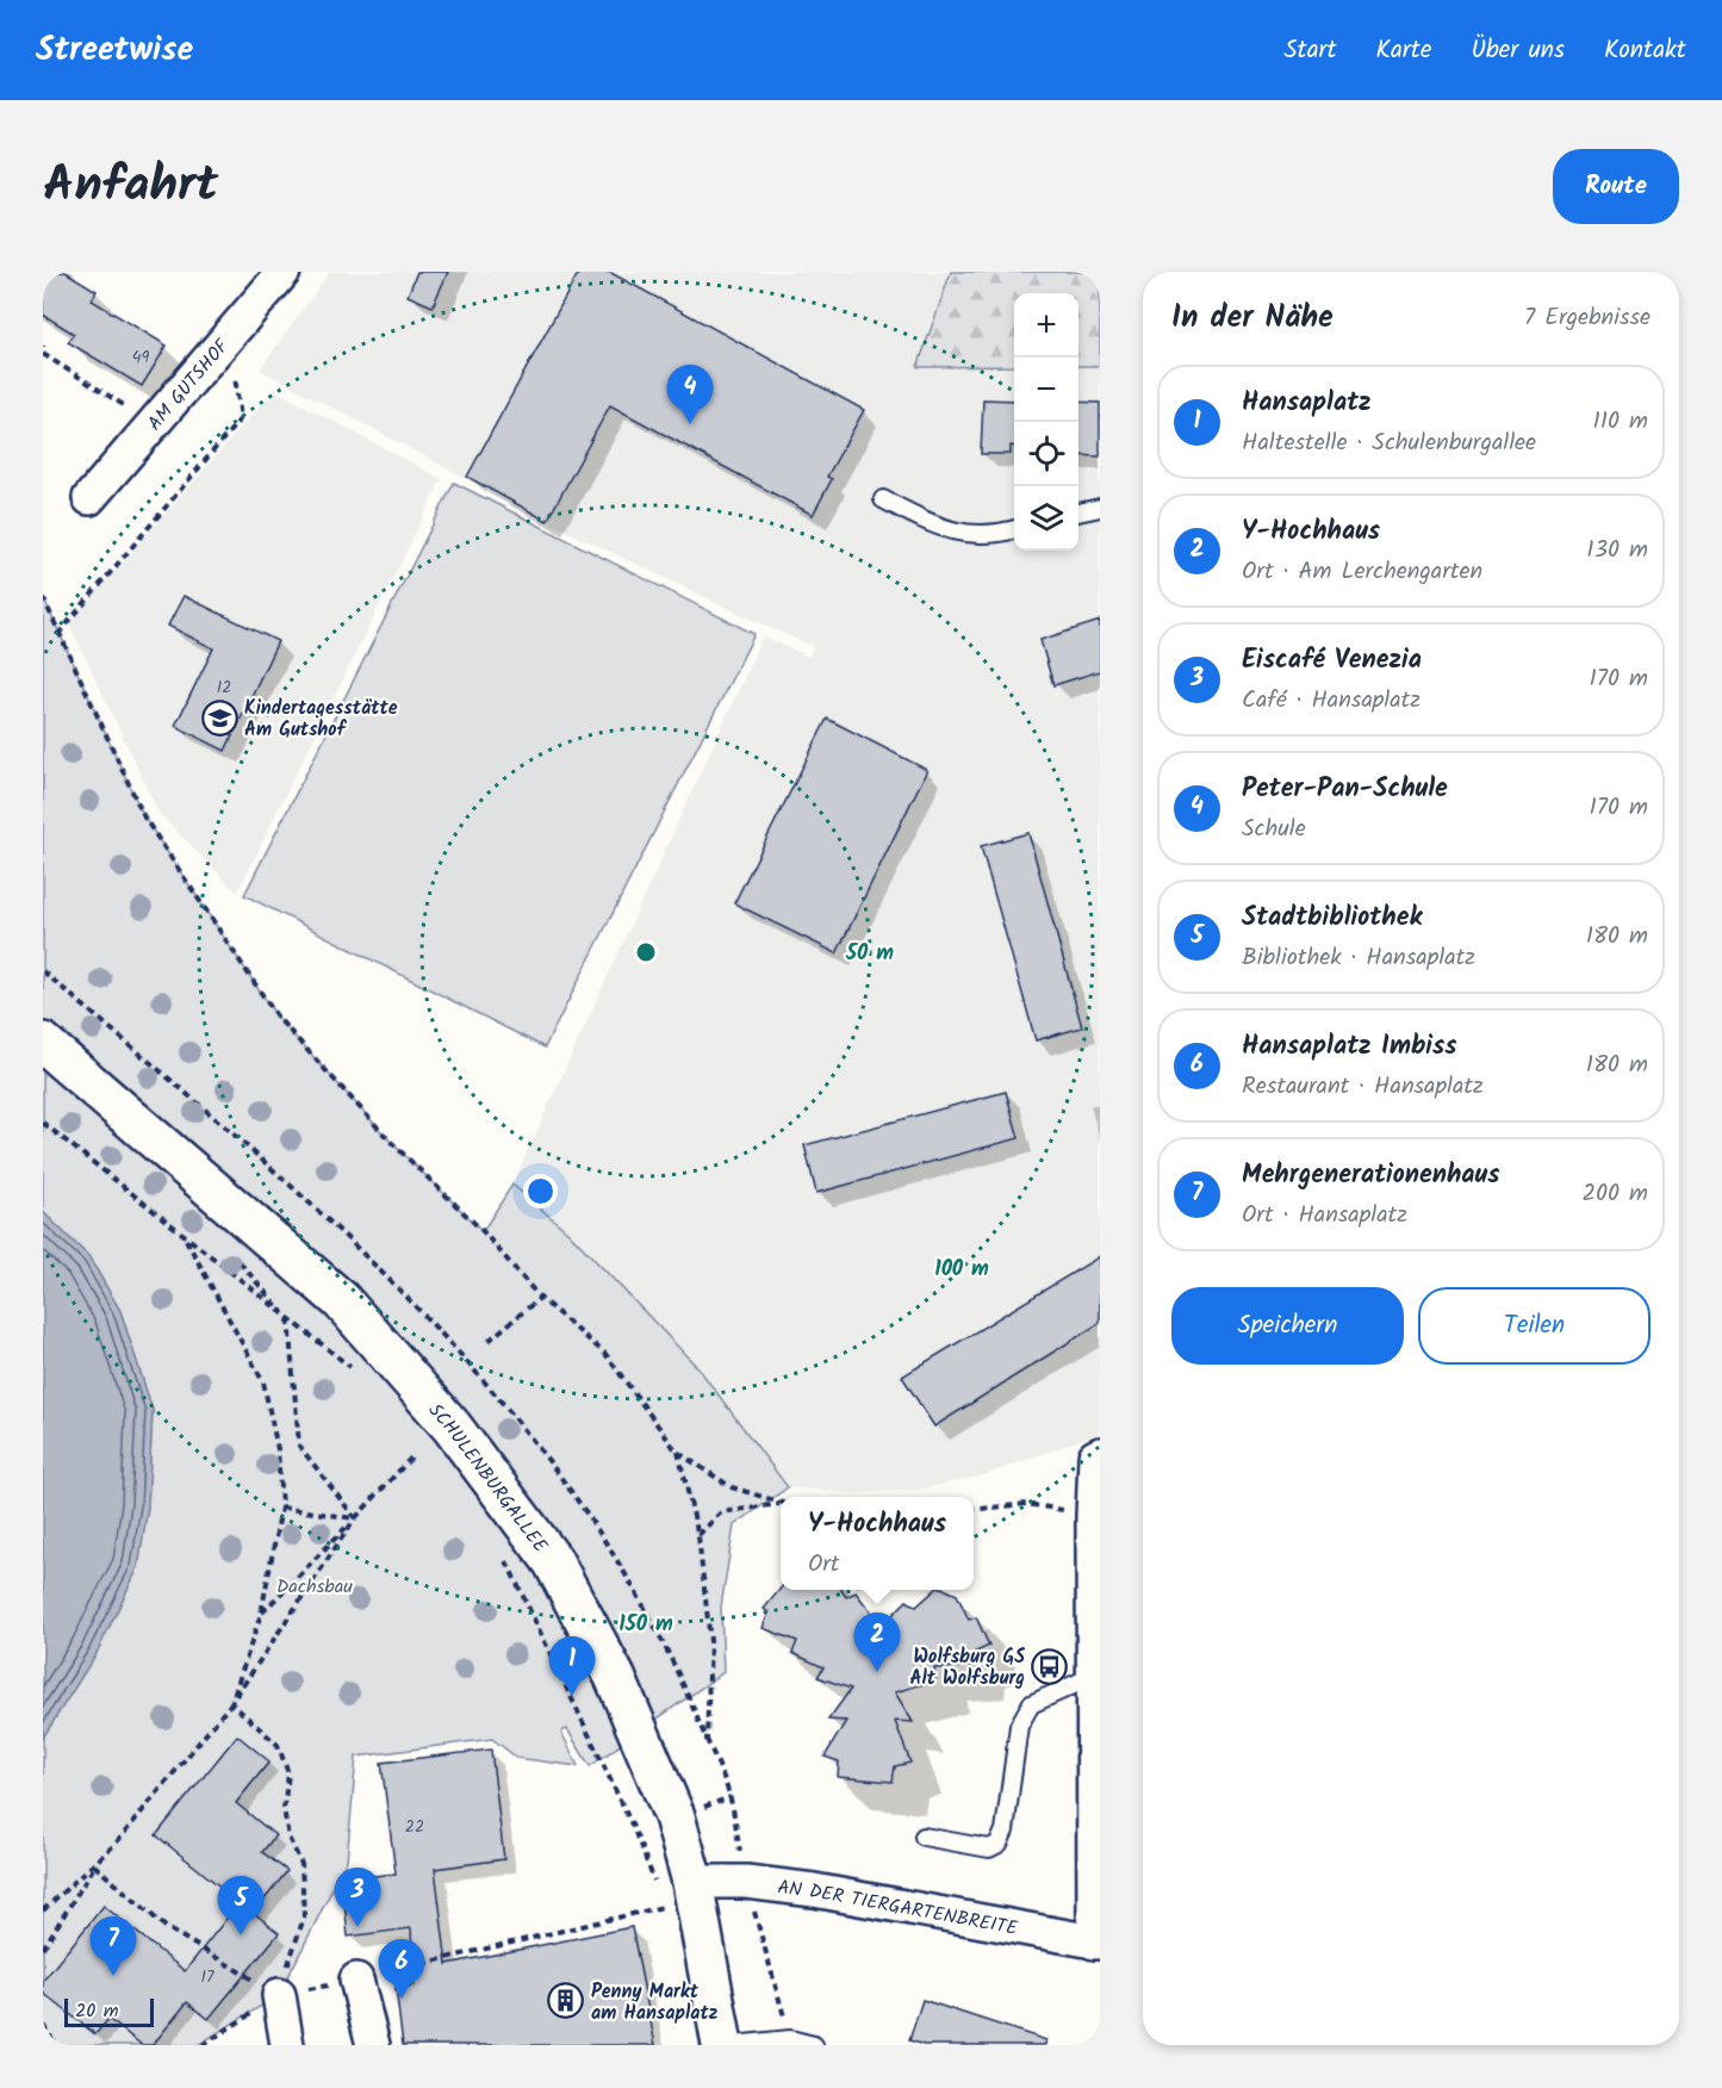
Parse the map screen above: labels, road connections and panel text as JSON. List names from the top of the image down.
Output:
{
  "streets": {
    "street": ["AM GUTSHOF", "SCHULENBURGALLEE", "AN DER TIERGARTENBREITE"]
  },
  "crossings": [
    ["SCHULENBURGALLEE", "AN DER TIERGARTENBREITE"]
  ],
  "parks": ["Dachsbau"],
  "places": {
    "school or university": ["Kindertagesstätte Am Gutshof"],
    "bus stop": ["Wolfsburg GS Alt Wolfsburg"],
    "building": ["Penny Markt am Hansaplatz"]
  },
  "house_numbers": [
    "49",
    "12",
    "22",
    "17"
  ],
  "scale_bar": "20 m",
  "page": {
    "header": "Streetwise",
    "nav": [
      "Start",
      "Karte",
      "Über uns",
      "Kontakt"
    ],
    "title": "Anfahrt",
    "buttons": [
      "Route",
      ["Speichern", "Teilen"]
    ],
    "heading": ["In der Nähe", "7 Ergebnisse"],
    "map_buttons": ["+", "−"],
    "pins": [
      "4",
      "2",
      "1",
      "3",
      "5",
      "7",
      "6"
    ],
    "list": [
      {
        "mark": "1",
        "name": "Hansaplatz",
        "note": "Haltestelle · Schulenburgallee",
        "value": "110 m"
      },
      {
        "mark": "2",
        "name": "Y-Hochhaus",
        "note": "Ort · Am Lerchengarten",
        "value": "130 m"
      },
      {
        "mark": "3",
        "name": "Eiscafé Venezia",
        "note": "Café · Hansaplatz",
        "value": "170 m"
      },
      {
        "mark": "4",
        "name": "Peter-Pan-Schule",
        "note": "Schule",
        "value": "170 m"
      },
      {
        "mark": "5",
        "name": "Stadtbibliothek",
        "note": "Bibliothek · Hansaplatz",
        "value": "180 m"
      },
      {
        "mark": "6",
        "name": "Hansaplatz Imbiss",
        "note": "Restaurant · Hansaplatz",
        "value": "180 m"
      },
      {
        "mark": "7",
        "name": "Mehrgenerationenhaus",
        "note": "Ort · Hansaplatz",
        "value": "200 m"
      }
    ],
    "popup": ["Y-Hochhaus", "Ort"],
    "scale": "20 m"
  },
  "rings": ["50 m", "100 m", "150 m"]
}
